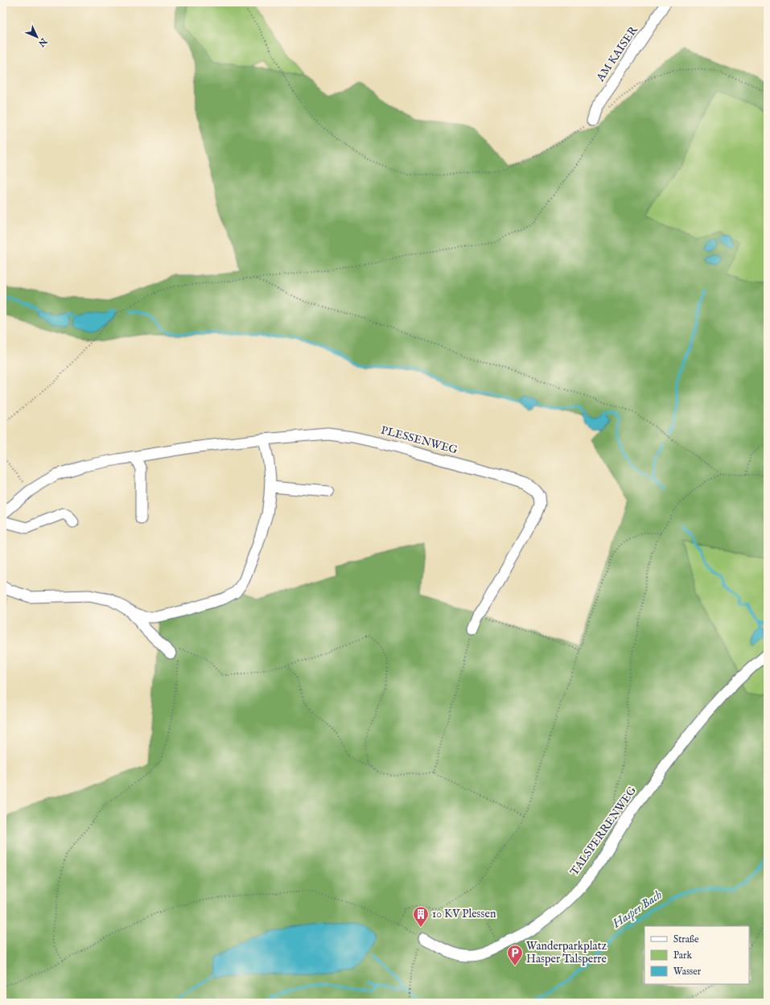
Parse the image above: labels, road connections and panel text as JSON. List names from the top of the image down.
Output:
{
  "streets": {
    "street": ["AM KAISER", "PLESSENWEG", "TALSPERRENWEG"]
  },
  "water": ["Hasper Bach"],
  "places": {
    "building": ["10 KV Plessen"],
    "parking": ["Wanderparkplatz Hasper Talsperre"]
  },
  "legend": ["Straße", "Park", "Wasser"],
  "north": "bottom right"
}
